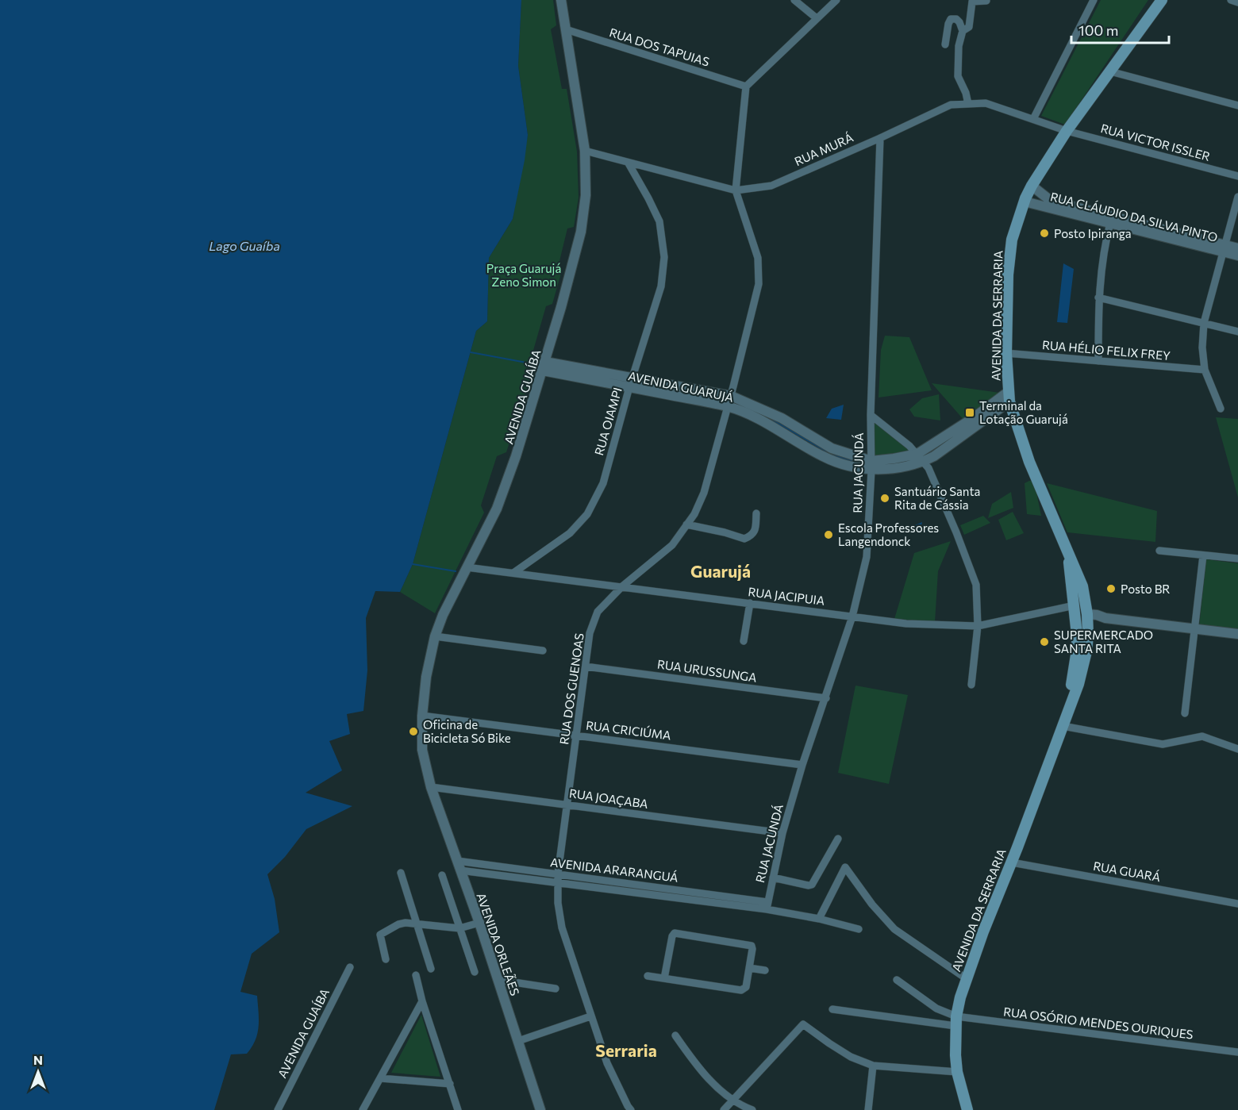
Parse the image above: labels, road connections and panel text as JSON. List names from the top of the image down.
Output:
{
  "streets": {
    "main road": ["AVENIDA DA SERRARIA"],
    "street": [
      "RUA DOS TAPUIAS",
      "RUA VICTOR ISSLER",
      "RUA MURÁ",
      "RUA CLÁUDIO DA SILVA PINTO",
      "RUA HÉLIO FELIX FREY",
      "AVENIDA GUARUJÁ",
      "AVENIDA GUAÍBA",
      "RUA OIAMPI",
      "RUA JACUNDÁ",
      "RUA JACIPUIA",
      "RUA URUSSUNGA",
      "RUA DOS GUENOAS",
      "RUA CRICIÚMA",
      "RUA JOAÇABA",
      "AVENIDA ARARANGUÁ",
      "RUA GUARÁ",
      "AVENIDA ORLEÃES",
      "RUA OSÓRIO MENDES OURIQUES"
    ]
  },
  "crossings": [
    ["RUA DOS TAPUIAS", "AVENIDA GUAÍBA"],
    ["RUA DOS TAPUIAS", "RUA DOS GUENOAS"],
    ["RUA VICTOR ISSLER", "RUA MURÁ"],
    ["RUA VICTOR ISSLER", "AVENIDA DA SERRARIA"],
    ["RUA MURÁ", "AVENIDA DA SERRARIA"],
    ["RUA MURÁ", "AVENIDA GUAÍBA"],
    ["RUA MURÁ", "RUA OIAMPI"],
    ["RUA MURÁ", "RUA JACUNDÁ"],
    ["RUA MURÁ", "RUA DOS GUENOAS"],
    ["RUA CLÁUDIO DA SILVA PINTO", "AVENIDA DA SERRARIA"],
    ["AVENIDA DA SERRARIA", "RUA HÉLIO FELIX FREY"],
    ["AVENIDA DA SERRARIA", "AVENIDA GUARUJÁ"],
    ["AVENIDA DA SERRARIA", "RUA JACIPUIA"],
    ["AVENIDA DA SERRARIA", "RUA GUARÁ"],
    ["AVENIDA DA SERRARIA", "RUA OSÓRIO MENDES OURIQUES"],
    ["AVENIDA GUARUJÁ", "AVENIDA GUAÍBA"],
    ["AVENIDA GUARUJÁ", "RUA OIAMPI"],
    ["AVENIDA GUARUJÁ", "RUA JACUNDÁ"],
    ["AVENIDA GUARUJÁ", "RUA DOS GUENOAS"],
    ["AVENIDA GUAÍBA", "RUA JACIPUIA"],
    ["AVENIDA GUAÍBA", "RUA CRICIÚMA"],
    ["AVENIDA GUAÍBA", "RUA JOAÇABA"],
    ["AVENIDA GUAÍBA", "AVENIDA ORLEÃES"],
    ["RUA OIAMPI", "RUA JACIPUIA"],
    ["RUA JACUNDÁ", "RUA JACIPUIA"],
    ["RUA JACUNDÁ", "RUA URUSSUNGA"],
    ["RUA JACUNDÁ", "RUA CRICIÚMA"],
    ["RUA JACUNDÁ", "RUA JOAÇABA"],
    ["RUA JACUNDÁ", "AVENIDA ARARANGUÁ"],
    ["RUA JACIPUIA", "RUA DOS GUENOAS"],
    ["RUA URUSSUNGA", "RUA DOS GUENOAS"],
    ["RUA DOS GUENOAS", "RUA CRICIÚMA"],
    ["RUA DOS GUENOAS", "RUA JOAÇABA"],
    ["RUA DOS GUENOAS", "AVENIDA ARARANGUÁ"],
    ["RUA JOAÇABA", "AVENIDA ORLEÃES"],
    ["AVENIDA ARARANGUÁ", "AVENIDA ORLEÃES"]
  ],
  "districts": ["Guarujá", "Serraria"],
  "water": ["Lago Guaíba"],
  "parks": ["Praça Guarujá Zeno Simon"],
  "places": {
    "other": [
      "Posto Ipiranga",
      "Santuário Santa Rita de Cássia",
      "Escola Professores Langendonck",
      "Posto BR",
      "SUPERMERCADO SANTA RITA",
      "Oficina de Bicicleta Só Bike"
    ],
    "transit": ["Terminal da Lotação Guarujá"]
  },
  "scale_bar": "100 m",
  "north": "top"
}
